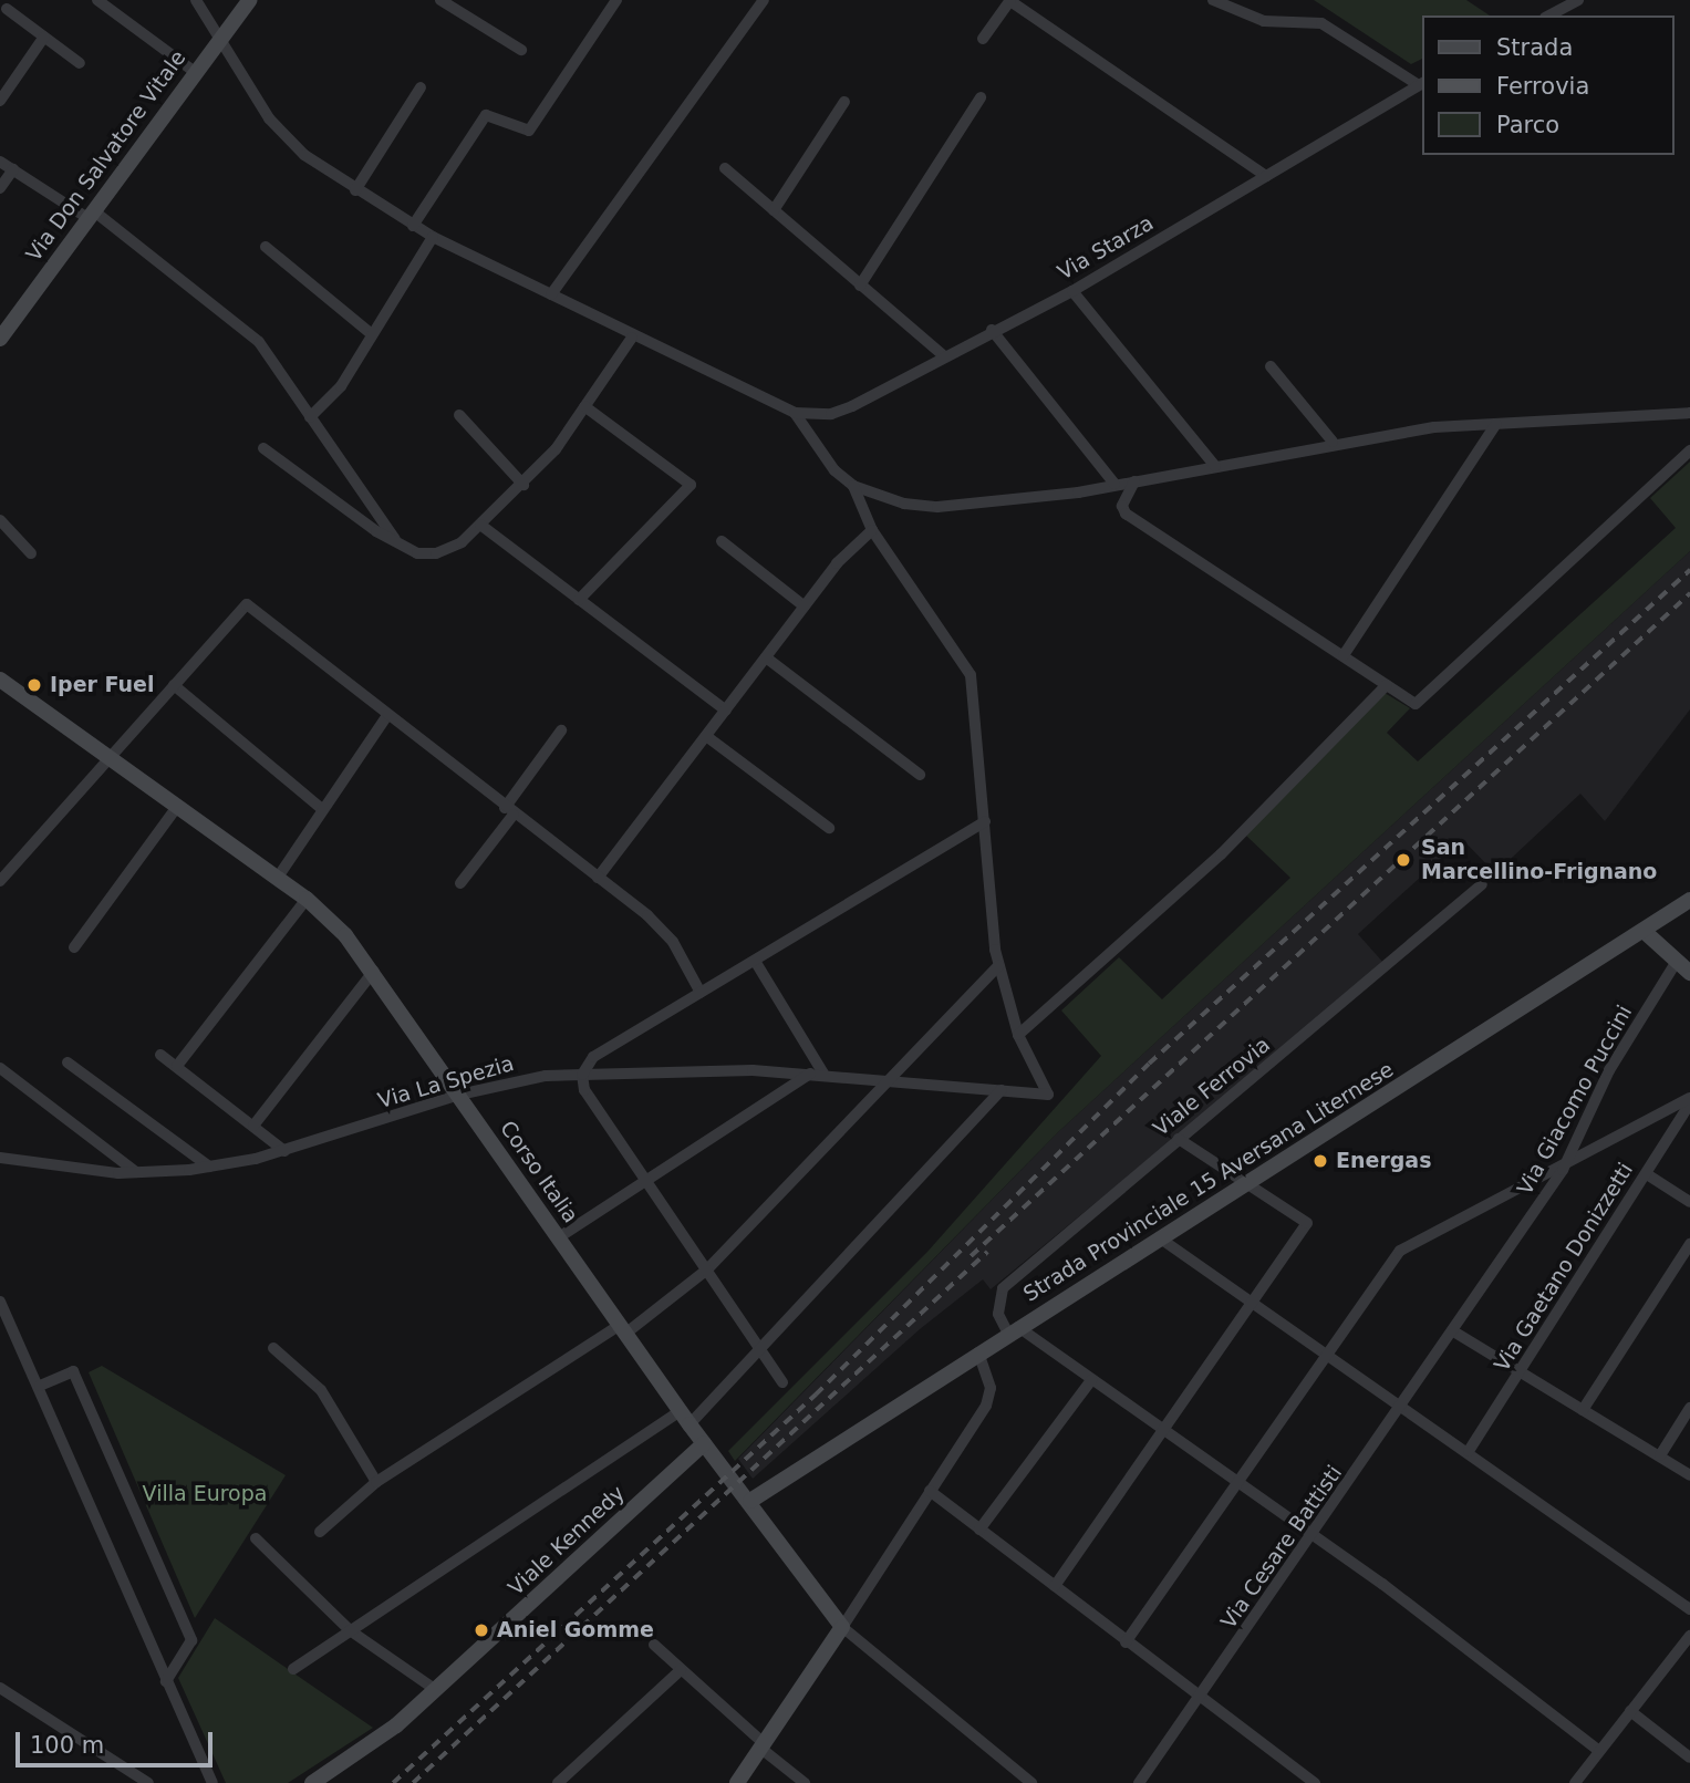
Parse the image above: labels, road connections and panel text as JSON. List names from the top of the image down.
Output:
{
  "streets": {
    "street": [
      "Via Don Salvatore Vitale",
      "Via Starza",
      "Via La Spezia",
      "Viale Ferrovia",
      "Via Giacomo Puccini",
      "Corso Italia",
      "Strada Provinciale 15 Aversana Liternese",
      "Via Gaetano Donizzetti",
      "Viale Kennedy",
      "Via Cesare Battisti"
    ]
  },
  "crossings": [
    ["Via La Spezia", "Corso Italia"],
    ["Viale Ferrovia", "Strada Provinciale 15 Aversana Liternese"],
    ["Via Giacomo Puccini", "Via Cesare Battisti"],
    ["Corso Italia", "Strada Provinciale 15 Aversana Liternese"],
    ["Corso Italia", "Viale Kennedy"]
  ],
  "parks": ["Villa Europa"],
  "places": [
    "Iper Fuel",
    "San Marcellino-Frignano",
    "Energas",
    "Aniel Gomme"
  ],
  "legend": ["Strada", "Ferrovia", "Parco"],
  "scale_bar": "100 m"
}
